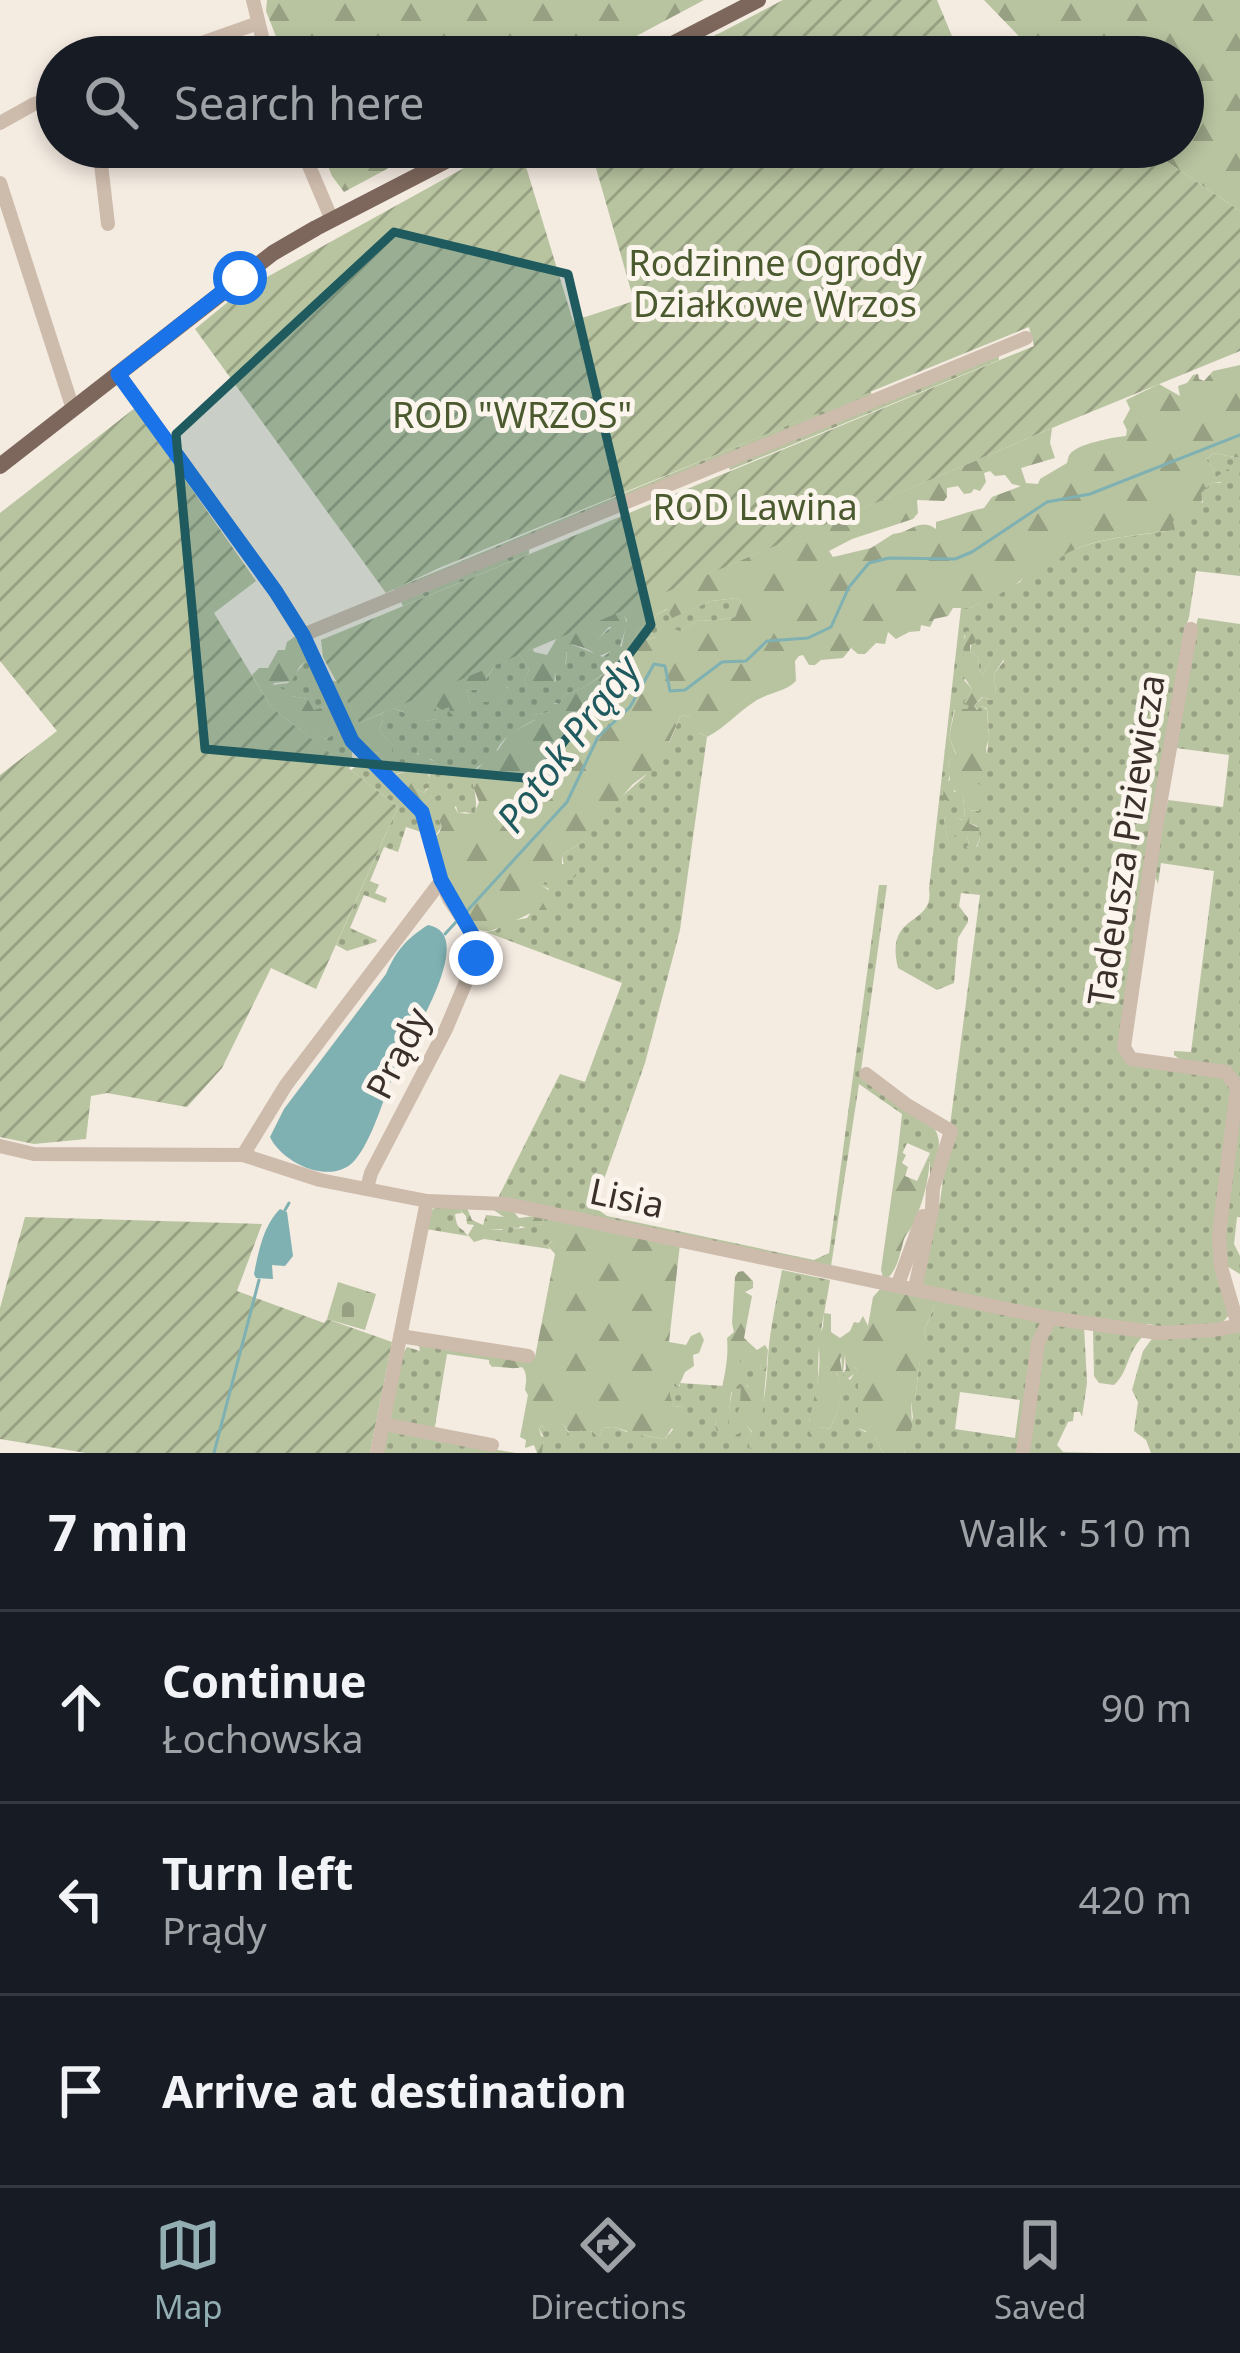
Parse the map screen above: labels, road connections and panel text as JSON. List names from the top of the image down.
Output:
{
  "streets": {
    "street": ["Tadeusza Piziewicza", "Prądy", "Lisia"]
  },
  "crossings": [
    ["Prądy", "Lisia"]
  ],
  "water": ["Potok Prądy"],
  "parks": ["Rodzinne Ogrody Działkowe Wrzos", "ROD \"WRZOS\"", "ROD Lawina"],
  "page": {
    "search": "Search here",
    "heading": ["7 min", "Walk · 510 m"],
    "list": [
      ["Continue", "Łochowska", "90 m"],
      ["Turn left", "Prądy", "420 m"],
      "Arrive at destination"
    ],
    "nav": ["Map", "Directions", "Saved"]
  }
}
